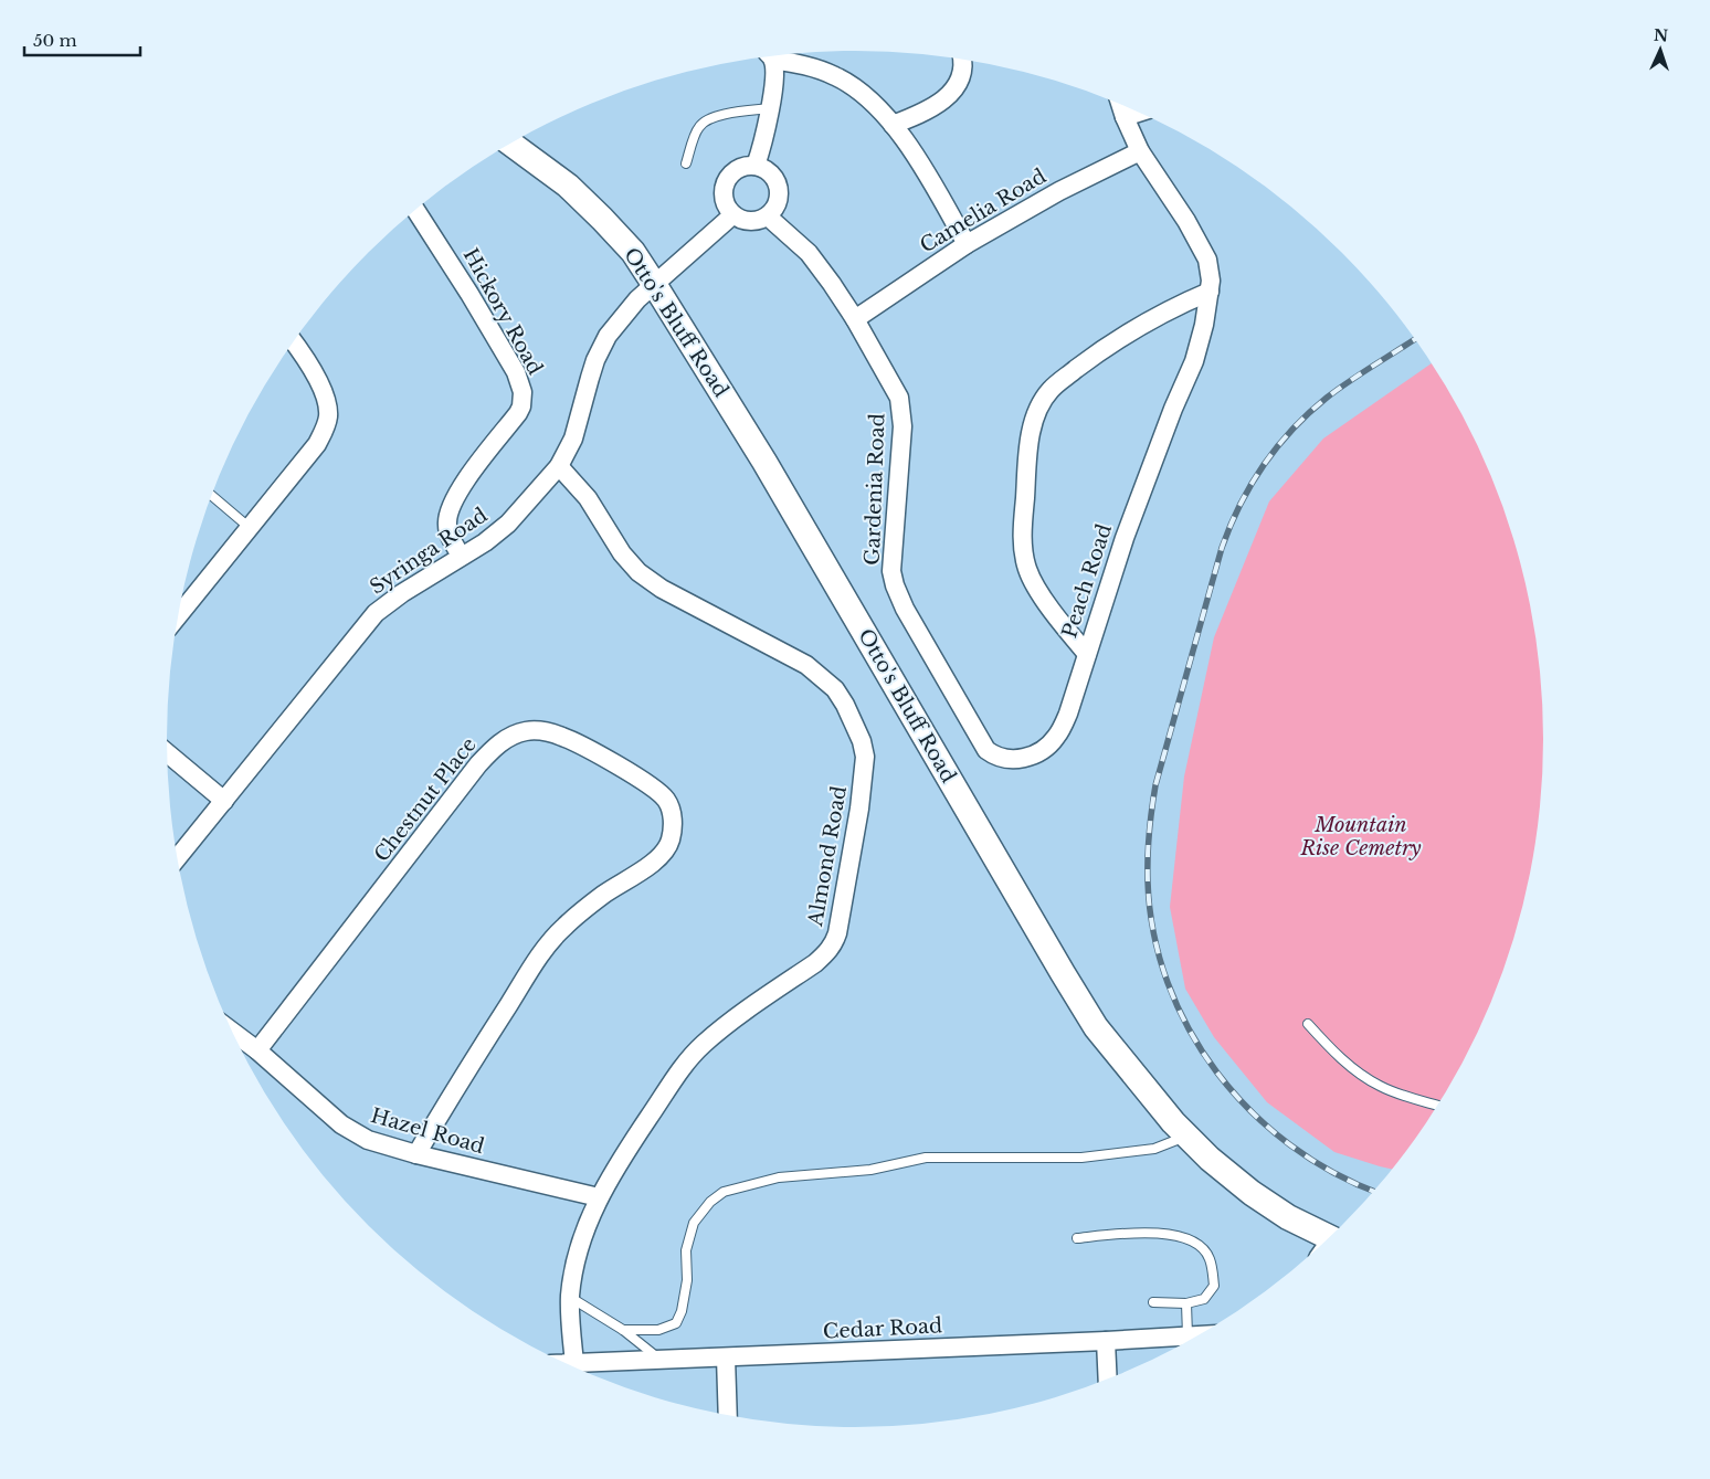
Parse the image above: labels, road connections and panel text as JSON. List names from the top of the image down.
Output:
{
  "streets": {
    "main road": ["Otto's Bluff Road"],
    "street": [
      "Camelia Road",
      "Hickory Road",
      "Gardenia Road",
      "Syringa Road",
      "Peach Road",
      "Chestnut Place",
      "Almond Road",
      "Hazel Road",
      "Cedar Road"
    ]
  },
  "crossings": [
    ["Camelia Road", "Gardenia Road"],
    ["Camelia Road", "Peach Road"],
    ["Hickory Road", "Syringa Road"],
    ["Otto's Bluff Road", "Syringa Road"],
    ["Gardenia Road", "Syringa Road"],
    ["Gardenia Road", "Peach Road"],
    ["Syringa Road", "Almond Road"],
    ["Chestnut Place", "Hazel Road"],
    ["Almond Road", "Hazel Road"],
    ["Almond Road", "Cedar Road"]
  ],
  "parks": ["Mountain Rise Cemetry"],
  "scale_bar": "50 m",
  "north": "top"
}
